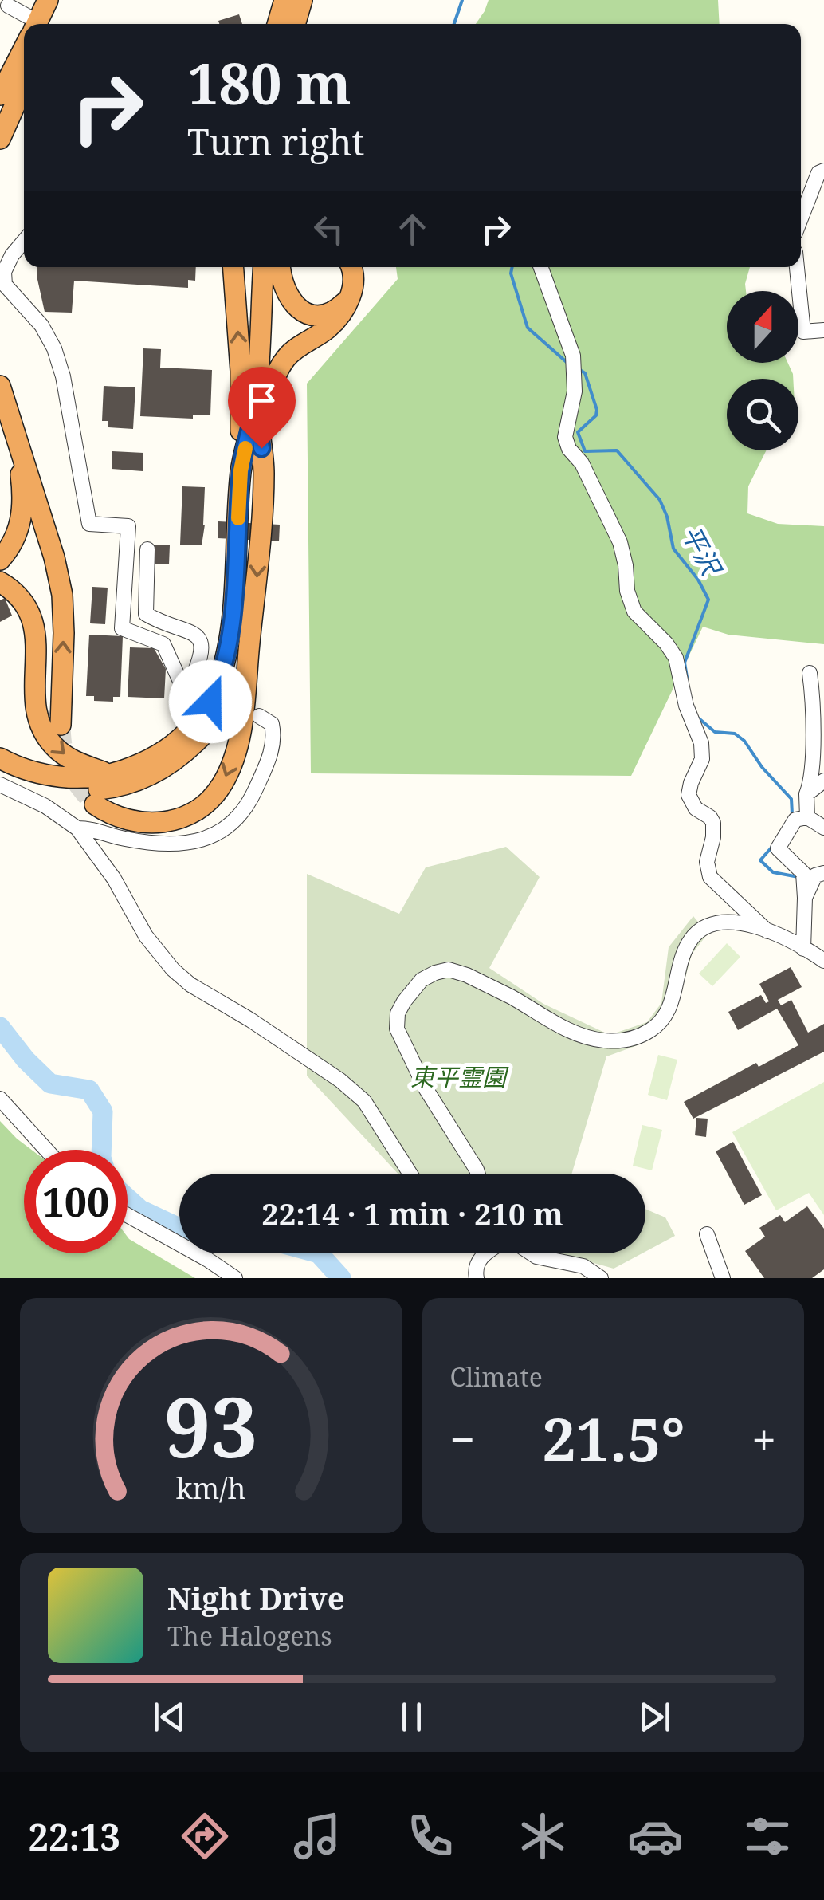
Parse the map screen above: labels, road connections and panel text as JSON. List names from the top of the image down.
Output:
{
  "water": ["平沢"],
  "parks": ["東平霊園"],
  "north": "top",
  "page": {
    "turn": ["180 m", "Turn right"],
    "limit": "100",
    "trip": "22:14 · 1 min · 210 m",
    "tile": "Climate",
    "heat": ["−", "21.5°", "+"],
    "song": ["Night Drive", "The Halogens"],
    "tabs": "22:13",
    "gauge": ["93", "km/h"]
  }
}
